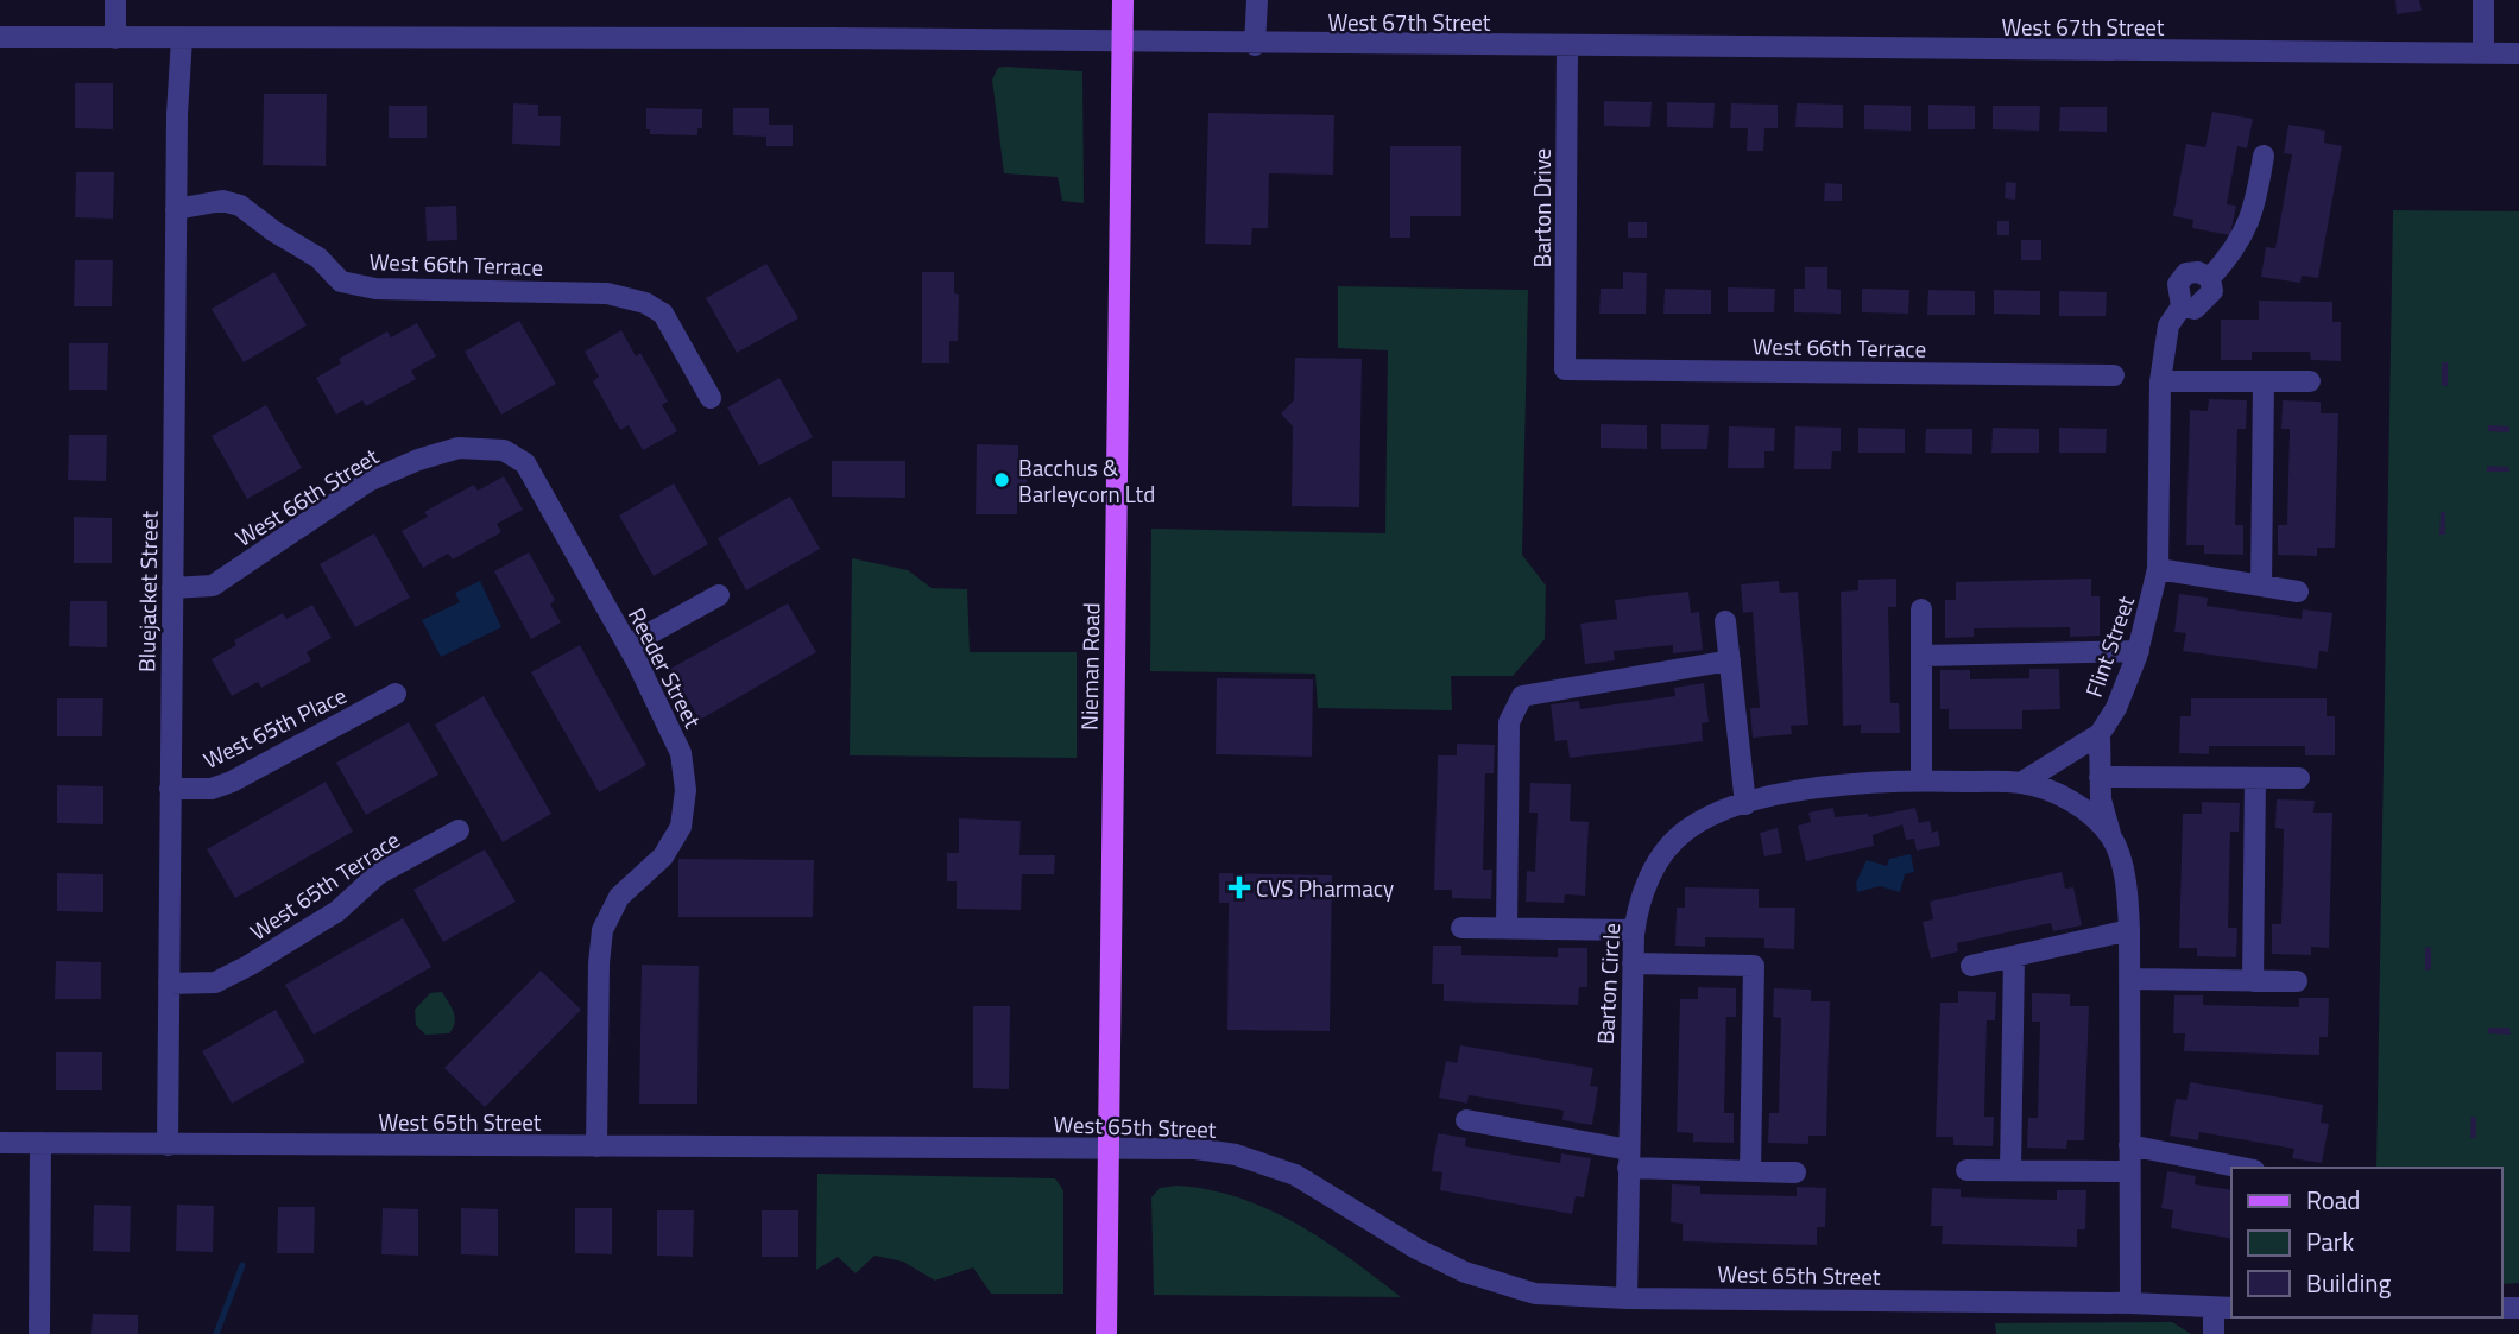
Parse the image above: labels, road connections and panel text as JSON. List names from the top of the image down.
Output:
{
  "streets": {
    "main road": ["Nieman Road"],
    "street": [
      "West 67th Street",
      "Barton Drive",
      "West 66th Terrace",
      "West 66th Street",
      "Bluejacket Street",
      "Flint Street",
      "Reeder Street",
      "West 65th Place",
      "West 65th Terrace",
      "Barton Circle",
      "West 65th Street"
    ]
  },
  "crossings": [
    ["West 67th Street", "Barton Drive"],
    ["West 67th Street", "Bluejacket Street"],
    ["West 67th Street", "Nieman Road"],
    ["Barton Drive", "West 66th Terrace"],
    ["West 66th Terrace", "Bluejacket Street"],
    ["West 66th Street", "Bluejacket Street"],
    ["West 66th Street", "Reeder Street"],
    ["Bluejacket Street", "West 65th Place"],
    ["Bluejacket Street", "West 65th Terrace"],
    ["Bluejacket Street", "West 65th Street"],
    ["Flint Street", "Barton Circle"],
    ["Nieman Road", "West 65th Street"],
    ["Reeder Street", "West 65th Street"],
    ["Barton Circle", "West 65th Street"]
  ],
  "places": {
    "other": ["Bacchus & Barleycorn Ltd"],
    "health": ["CVS Pharmacy"]
  },
  "legend": ["Road", "Park", "Building"]
}
